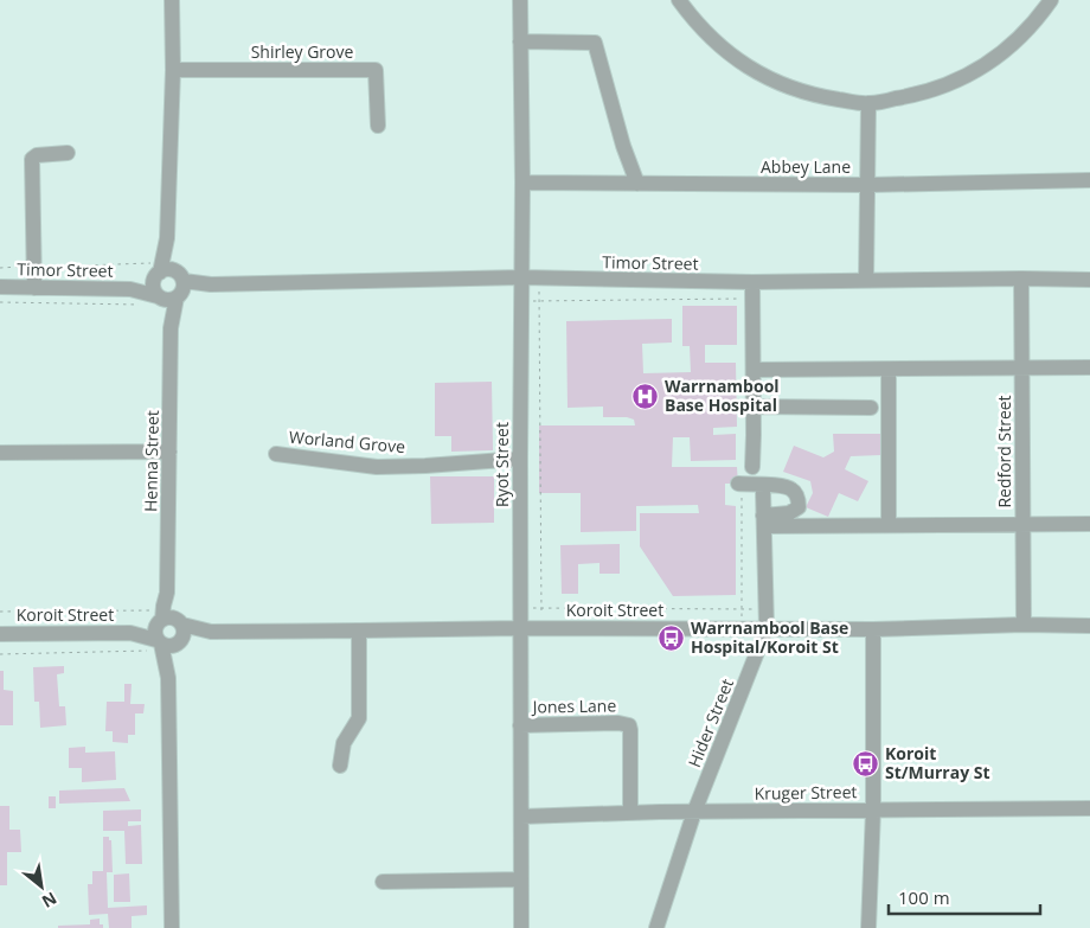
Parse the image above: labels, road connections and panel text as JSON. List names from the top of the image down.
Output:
{
  "streets": {
    "street": [
      "Shirley Grove",
      "Abbey Lane",
      "Timor Street",
      "Worland Grove",
      "Redford Street",
      "Henna Street",
      "Ryot Street",
      "Koroit Street",
      "Jones Lane",
      "Hider Street",
      "Kruger Street"
    ]
  },
  "crossings": [
    ["Shirley Grove", "Henna Street"],
    ["Abbey Lane", "Ryot Street"],
    ["Timor Street", "Redford Street"],
    ["Timor Street", "Henna Street"],
    ["Timor Street", "Ryot Street"],
    ["Worland Grove", "Ryot Street"],
    ["Redford Street", "Koroit Street"],
    ["Henna Street", "Koroit Street"],
    ["Ryot Street", "Koroit Street"],
    ["Ryot Street", "Jones Lane"],
    ["Ryot Street", "Kruger Street"],
    ["Koroit Street", "Hider Street"],
    ["Jones Lane", "Kruger Street"],
    ["Hider Street", "Kruger Street"]
  ],
  "places": {
    "hospital": ["Warrnambool Base Hospital"],
    "bus stop": ["Warrnambool Base Hospital/Koroit St", "Koroit St/Murray St"]
  },
  "scale_bar": "100 m",
  "north": "bottom right"
}
